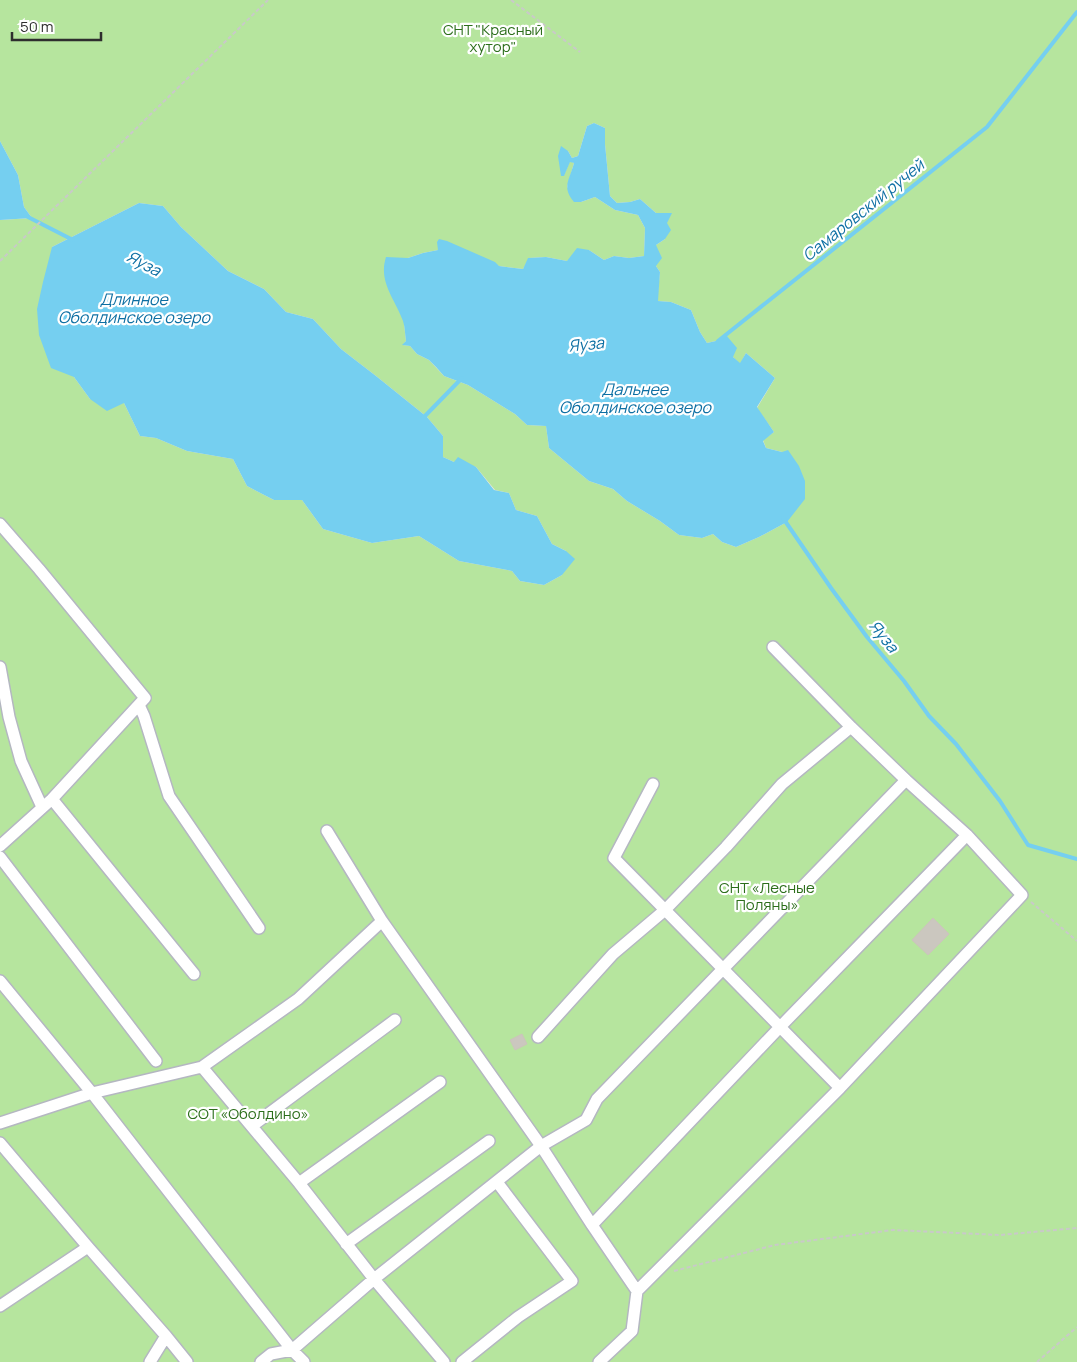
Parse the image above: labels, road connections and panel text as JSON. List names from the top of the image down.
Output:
{
  "water": [
    "Самаровский ручей",
    "Яуза",
    "Длинное Оболдинское озеро",
    "Дальнее Оболдинское озеро"
  ],
  "parks": ["СНТ \"Красный хутор\"", "СНТ «Лесные Поляны»", "СОТ «Оболдино»"],
  "scale_bar": "50 m"
}
